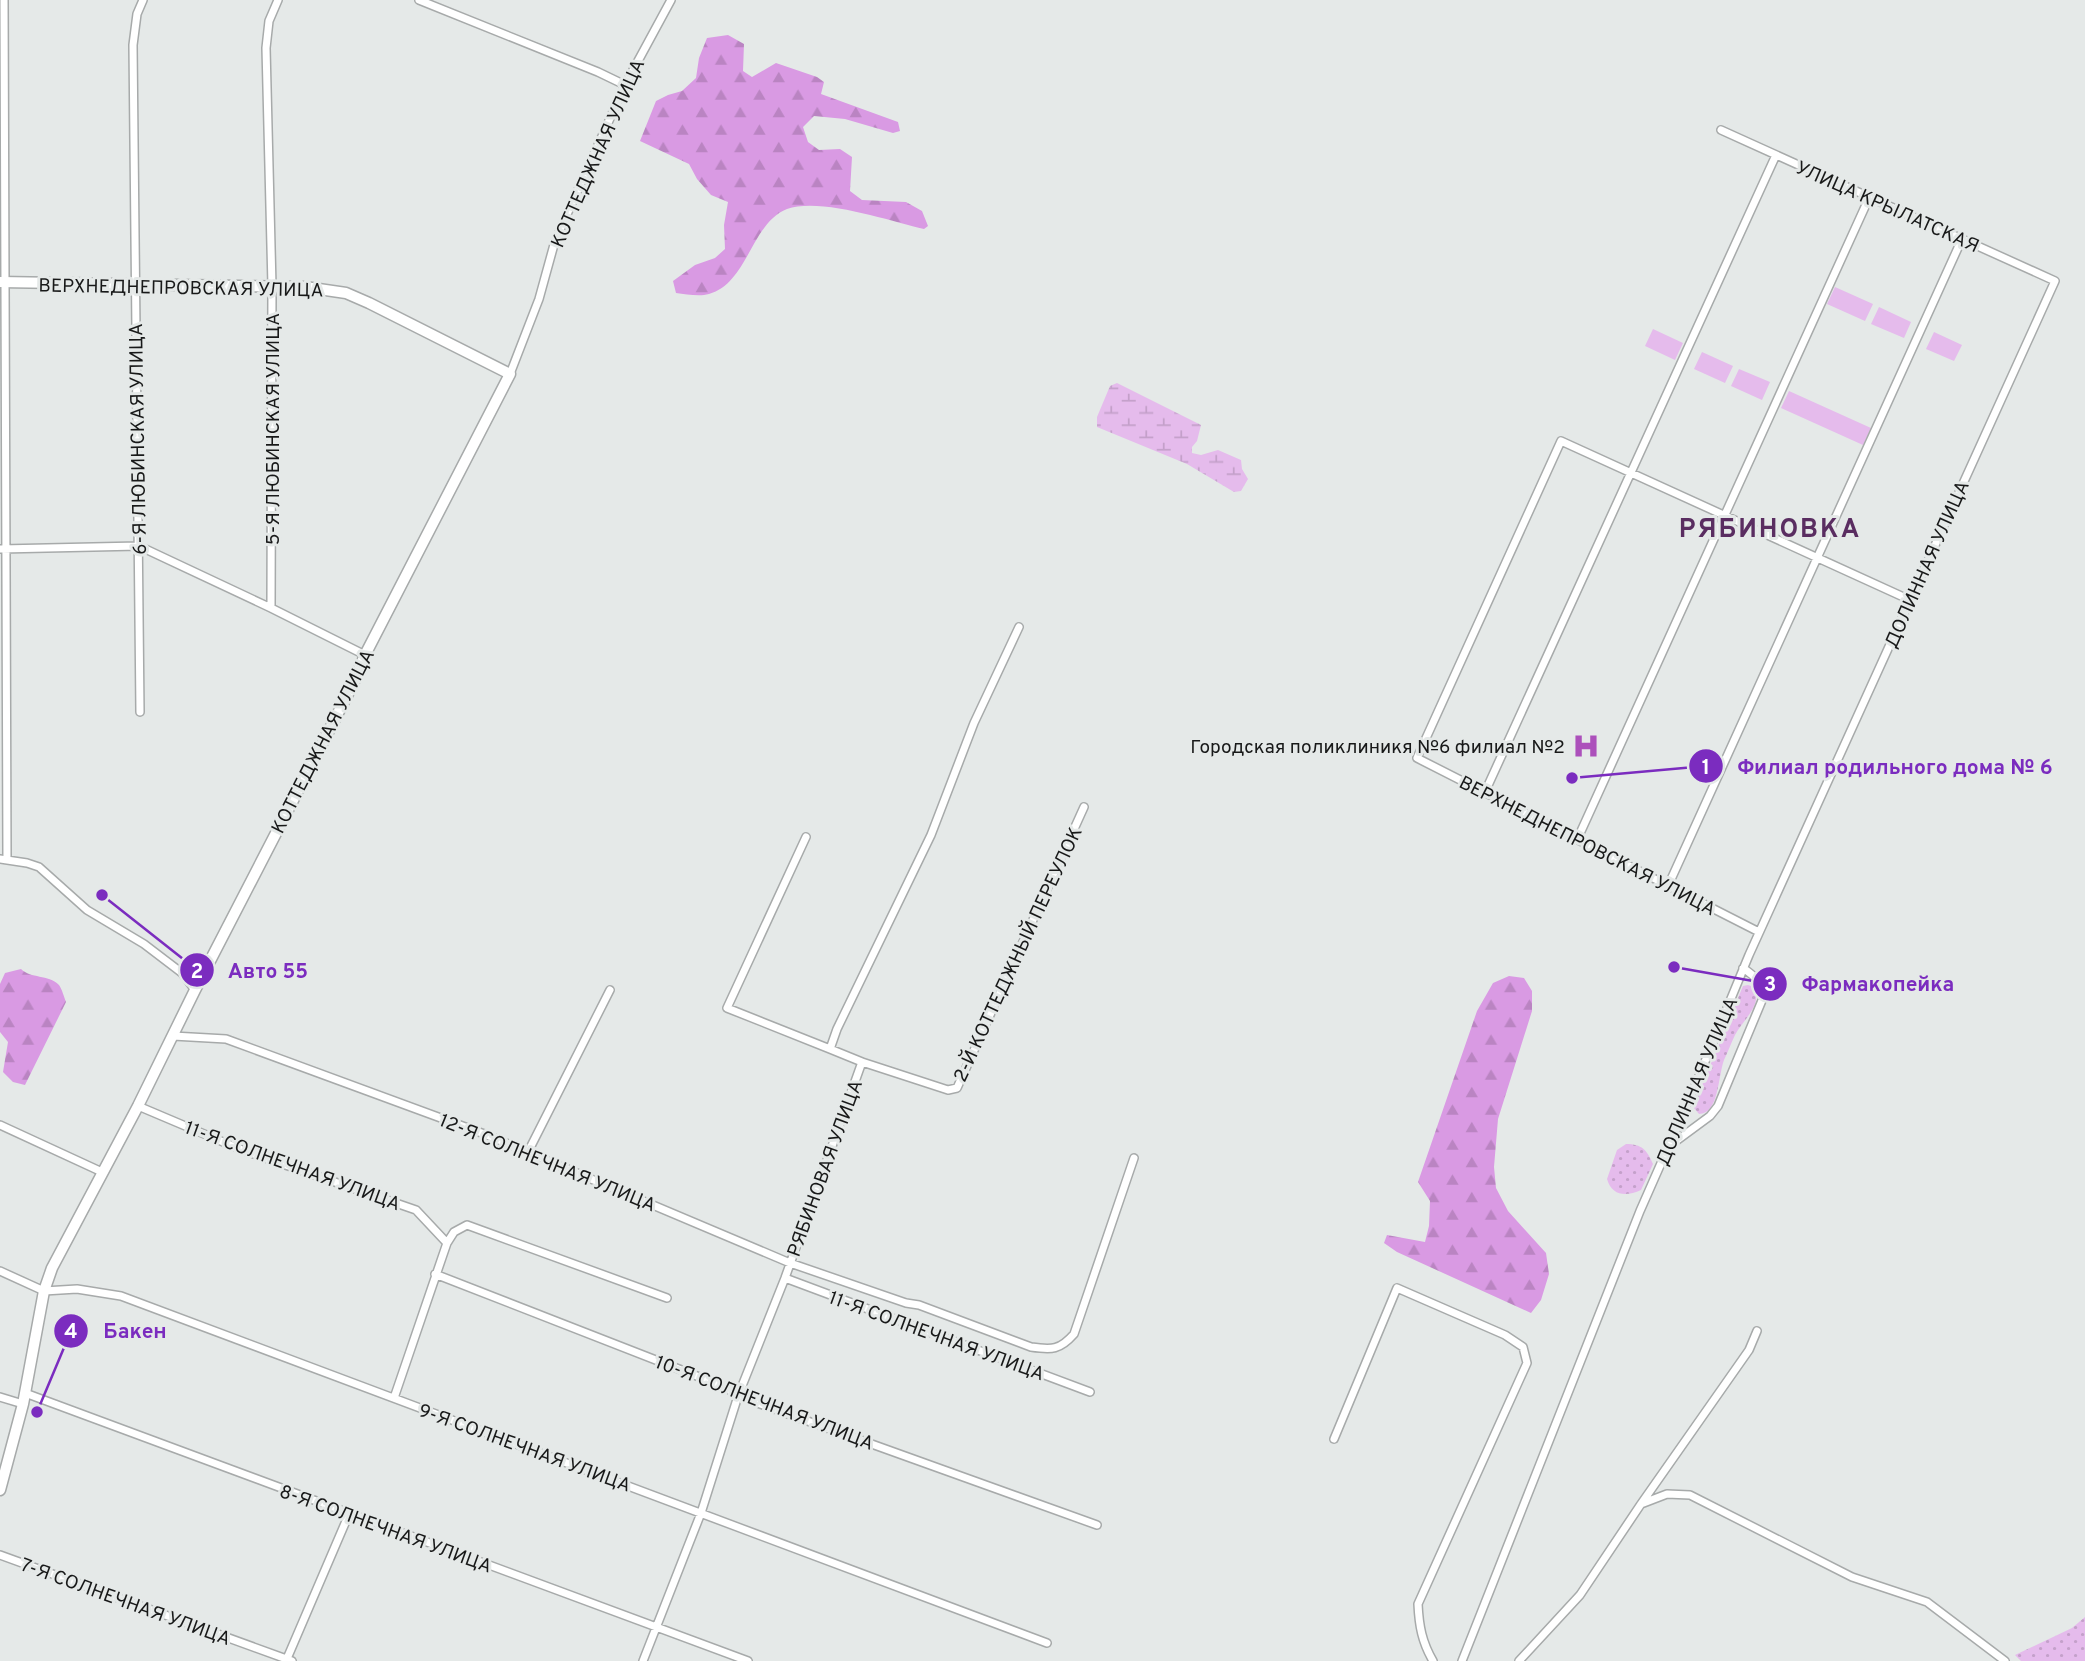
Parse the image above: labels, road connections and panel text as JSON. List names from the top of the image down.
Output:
{
  "streets": {
    "street": [
      "КОТТЕДЖНАЯ УЛИЦА",
      "УЛИЦА КРЫЛАТСКАЯ",
      "ВЕРХНЕДНЕПРОВСКАЯ УЛИЦА",
      "5-Я ЛЮБИНСКАЯ УЛИЦА",
      "6-Я ЛЮБИНСКАЯ УЛИЦА",
      "ДОЛИННАЯ УЛИЦА",
      "2-Й КОТТЕДЖНЫЙ ПЕРЕУЛОК",
      "12-Я СОЛНЕЧНАЯ УЛИЦА",
      "11-Я СОЛНЕЧНАЯ УЛИЦА",
      "РЯБИНОВАЯ УЛИЦА",
      "10-Я СОЛНЕЧНАЯ УЛИЦА",
      "9-Я СОЛНЕЧНАЯ УЛИЦА",
      "8-Я СОЛНЕЧНАЯ УЛИЦА",
      "7-Я СОЛНЕЧНАЯ УЛИЦА"
    ]
  },
  "crossings": [
    ["КОТТЕДЖНАЯ УЛИЦА", "ВЕРХНЕДНЕПРОВСКАЯ УЛИЦА"],
    ["КОТТЕДЖНАЯ УЛИЦА", "12-Я СОЛНЕЧНАЯ УЛИЦА"],
    ["КОТТЕДЖНАЯ УЛИЦА", "11-Я СОЛНЕЧНАЯ УЛИЦА"],
    ["КОТТЕДЖНАЯ УЛИЦА", "9-Я СОЛНЕЧНАЯ УЛИЦА"],
    ["КОТТЕДЖНАЯ УЛИЦА", "8-Я СОЛНЕЧНАЯ УЛИЦА"],
    ["УЛИЦА КРЫЛАТСКАЯ", "ДОЛИННАЯ УЛИЦА"],
    ["ВЕРХНЕДНЕПРОВСКАЯ УЛИЦА", "5-Я ЛЮБИНСКАЯ УЛИЦА"],
    ["ВЕРХНЕДНЕПРОВСКАЯ УЛИЦА", "6-Я ЛЮБИНСКАЯ УЛИЦА"],
    ["ВЕРХНЕДНЕПРОВСКАЯ УЛИЦА", "ДОЛИННАЯ УЛИЦА"],
    ["2-Й КОТТЕДЖНЫЙ ПЕРЕУЛОК", "РЯБИНОВАЯ УЛИЦА"],
    ["12-Я СОЛНЕЧНАЯ УЛИЦА", "РЯБИНОВАЯ УЛИЦА"],
    ["11-Я СОЛНЕЧНАЯ УЛИЦА", "РЯБИНОВАЯ УЛИЦА"],
    ["РЯБИНОВАЯ УЛИЦА", "10-Я СОЛНЕЧНАЯ УЛИЦА"],
    ["РЯБИНОВАЯ УЛИЦА", "9-Я СОЛНЕЧНАЯ УЛИЦА"],
    ["РЯБИНОВАЯ УЛИЦА", "8-Я СОЛНЕЧНАЯ УЛИЦА"]
  ],
  "districts": ["РЯБИНОВКА"],
  "places": {
    "hospital": ["Городская поликлиникя №6 филиал №2"],
    "other": [
      "Филиал родильного дома № 6",
      "Авто 55",
      "Фармакопейка",
      "Бакен"
    ]
  }
}
